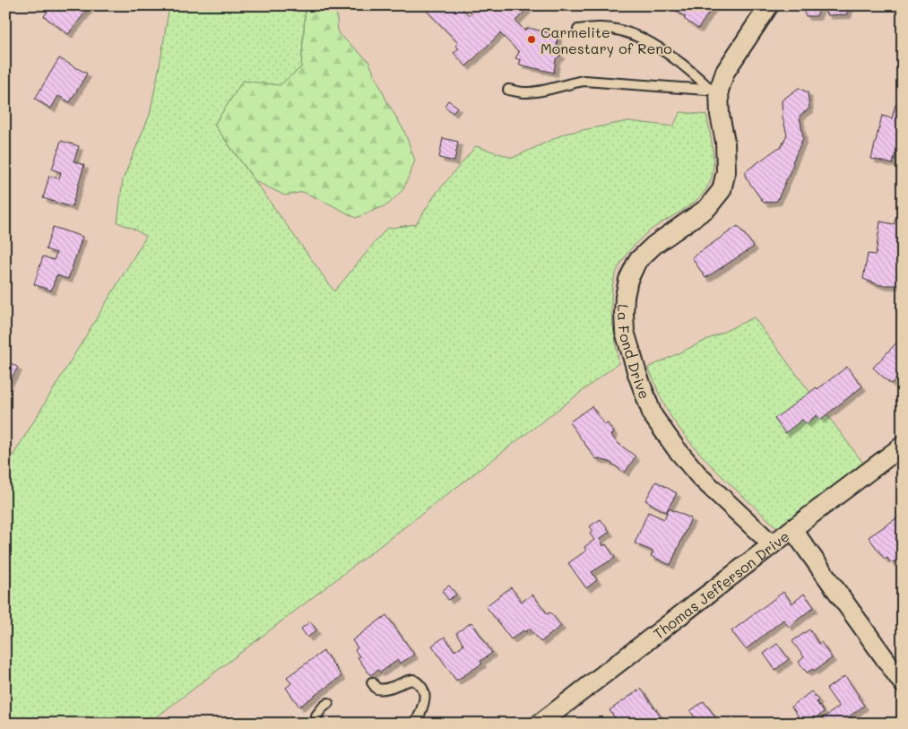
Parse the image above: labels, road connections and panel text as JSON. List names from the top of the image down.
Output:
{
  "streets": {
    "street": ["La Fond Drive", "Thomas Jefferson Drive"]
  },
  "crossings": [
    ["La Fond Drive", "Thomas Jefferson Drive"]
  ],
  "places": ["Carmelite Monestary of Reno"]
}
